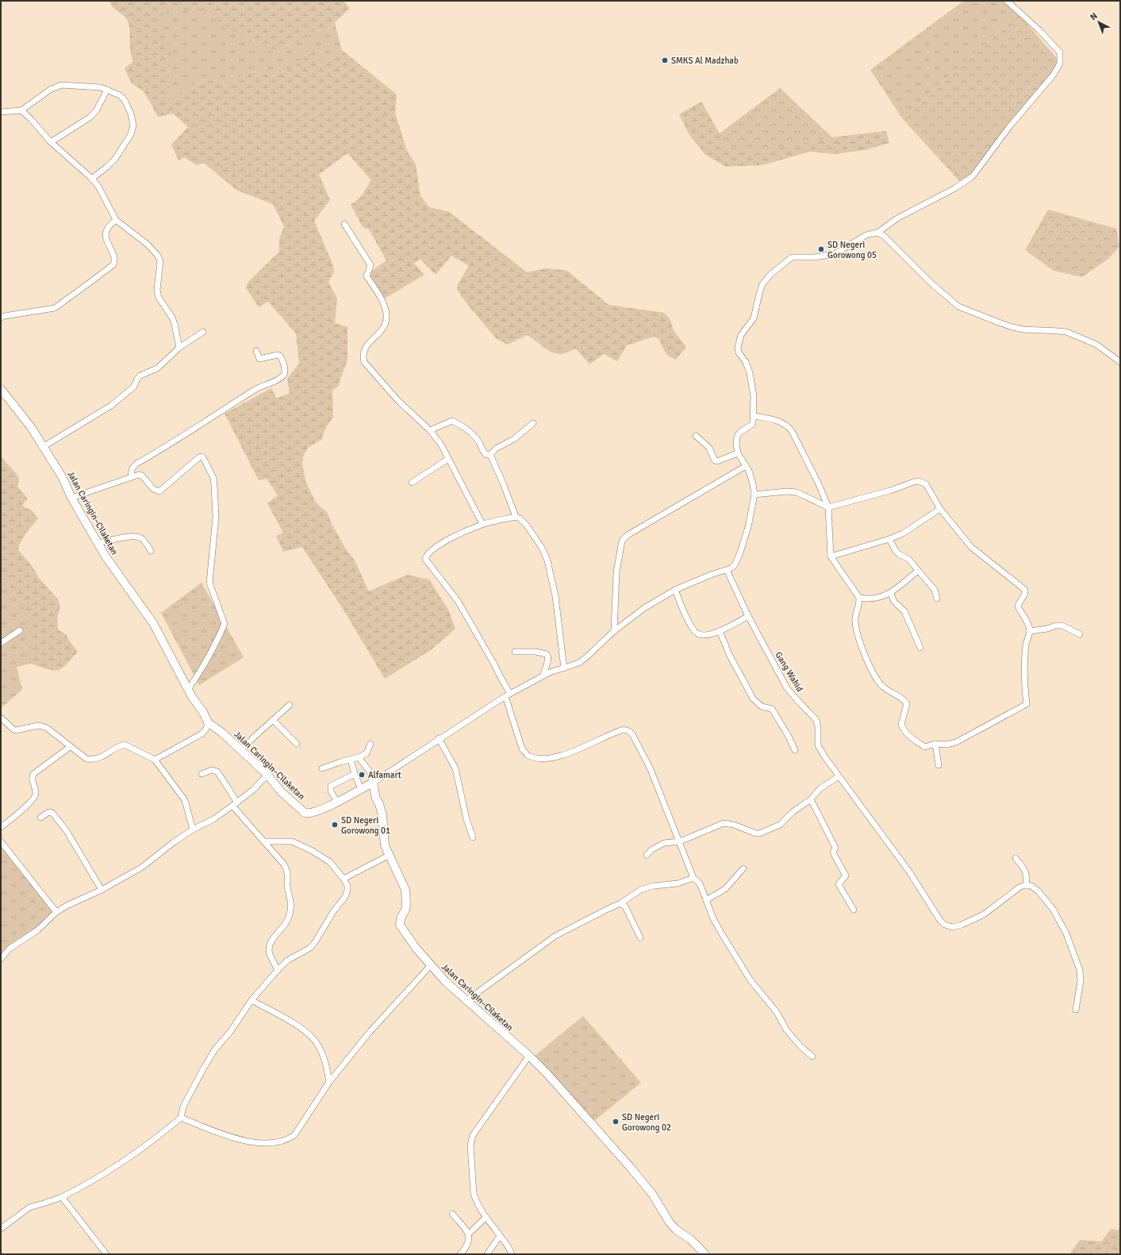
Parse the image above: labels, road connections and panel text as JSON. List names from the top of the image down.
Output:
{
  "streets": {
    "street": ["Jalan Caringin–Cilaketan", "Gang Wahid"]
  },
  "places": [
    "SMKS Al Madzhab",
    "SD Negeri Gorowong 05",
    "Alfamart",
    "SD Negeri Gorowong 01",
    "SD Negeri Gorowong 02"
  ],
  "north": "top left"
}
